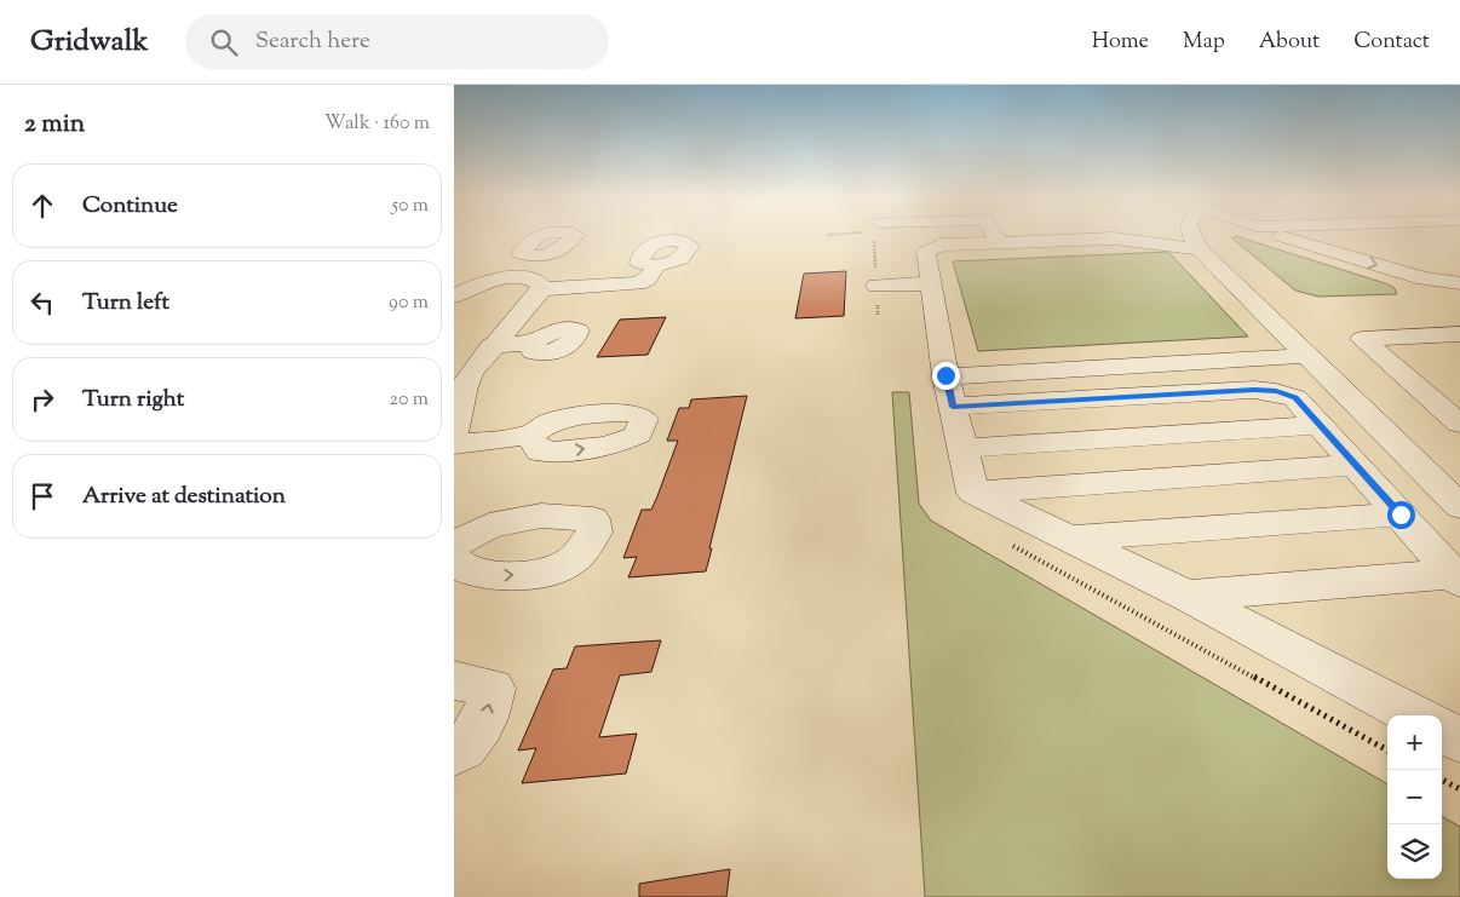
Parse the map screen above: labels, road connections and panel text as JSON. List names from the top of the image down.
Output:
{
  "page": {
    "header": "Gridwalk",
    "search": "Search here",
    "nav": [
      "Home",
      "Map",
      "About",
      "Contact"
    ],
    "heading": ["2 min", "Walk · 160 m"],
    "list": [
      ["Continue", "50 m"],
      ["Turn left", "90 m"],
      ["Turn right", "20 m"],
      "Arrive at destination"
    ],
    "map_buttons": ["+", "−"]
  }
}
